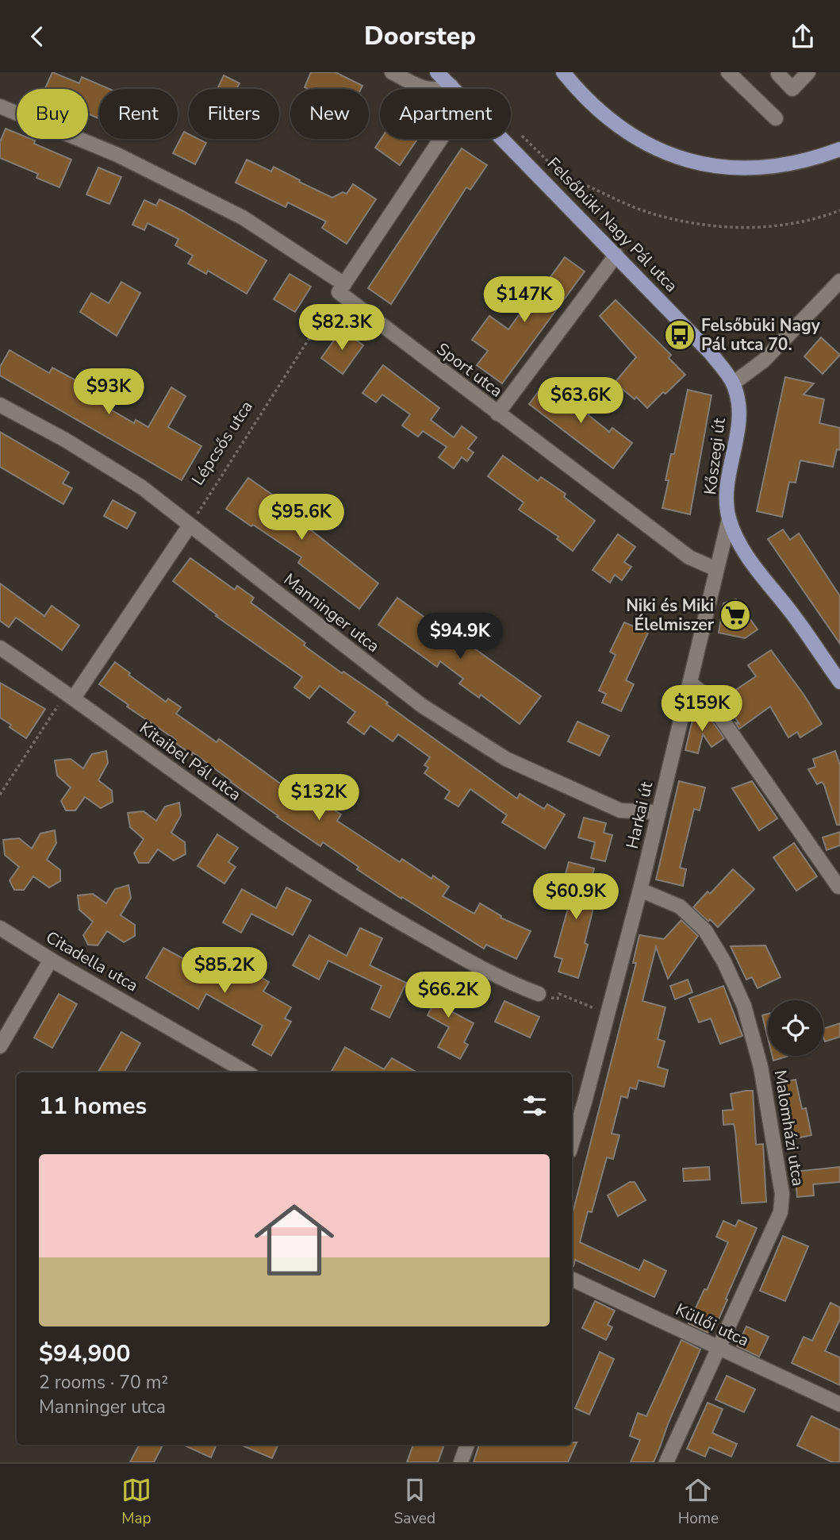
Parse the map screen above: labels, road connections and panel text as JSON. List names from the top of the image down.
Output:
{
  "streets": {
    "main road": ["Felsőbüki Nagy Pál utca", "Kőszegi út"],
    "street": [
      "Sport utca",
      "Manninger utca",
      "Kitaibel Pál utca",
      "Harkai út",
      "Citadella utca",
      "Malomházi utca",
      "Küllői utca"
    ],
    "path": ["Lépcsős utca"]
  },
  "crossings": [
    ["Felsőbüki Nagy Pál utca", "Kőszegi út"],
    ["Sport utca", "Lépcsős utca"],
    ["Sport utca", "Harkai út"],
    ["Lépcsős utca", "Manninger utca"],
    ["Kőszegi út", "Harkai út"],
    ["Manninger utca", "Harkai út"],
    ["Harkai út", "Malomházi utca"],
    ["Malomházi utca", "Küllői utca"]
  ],
  "places": {
    "bus stop": ["Felsőbüki Nagy Pál utca 70."],
    "supermarket": ["Niki és Miki Élelmiszer"]
  },
  "page": {
    "header": "Doorstep",
    "chip": [
      "Buy",
      "Rent",
      "Filters",
      "New",
      "Apartment"
    ],
    "price": [
      "$147K",
      "$82.3K",
      "$93K",
      "$63.6K",
      "$95.6K",
      "$94.9K",
      "$159K",
      "$132K",
      "$60.9K",
      "$85.2K",
      "$66.2K"
    ],
    "heading": "11 homes",
    "list": [
      {
        "name": "$94,900",
        "note": "2 rooms · 70 m² · Manninger utca"
      }
    ],
    "tabs": ["Map", "Saved", "Home"]
  }
}
